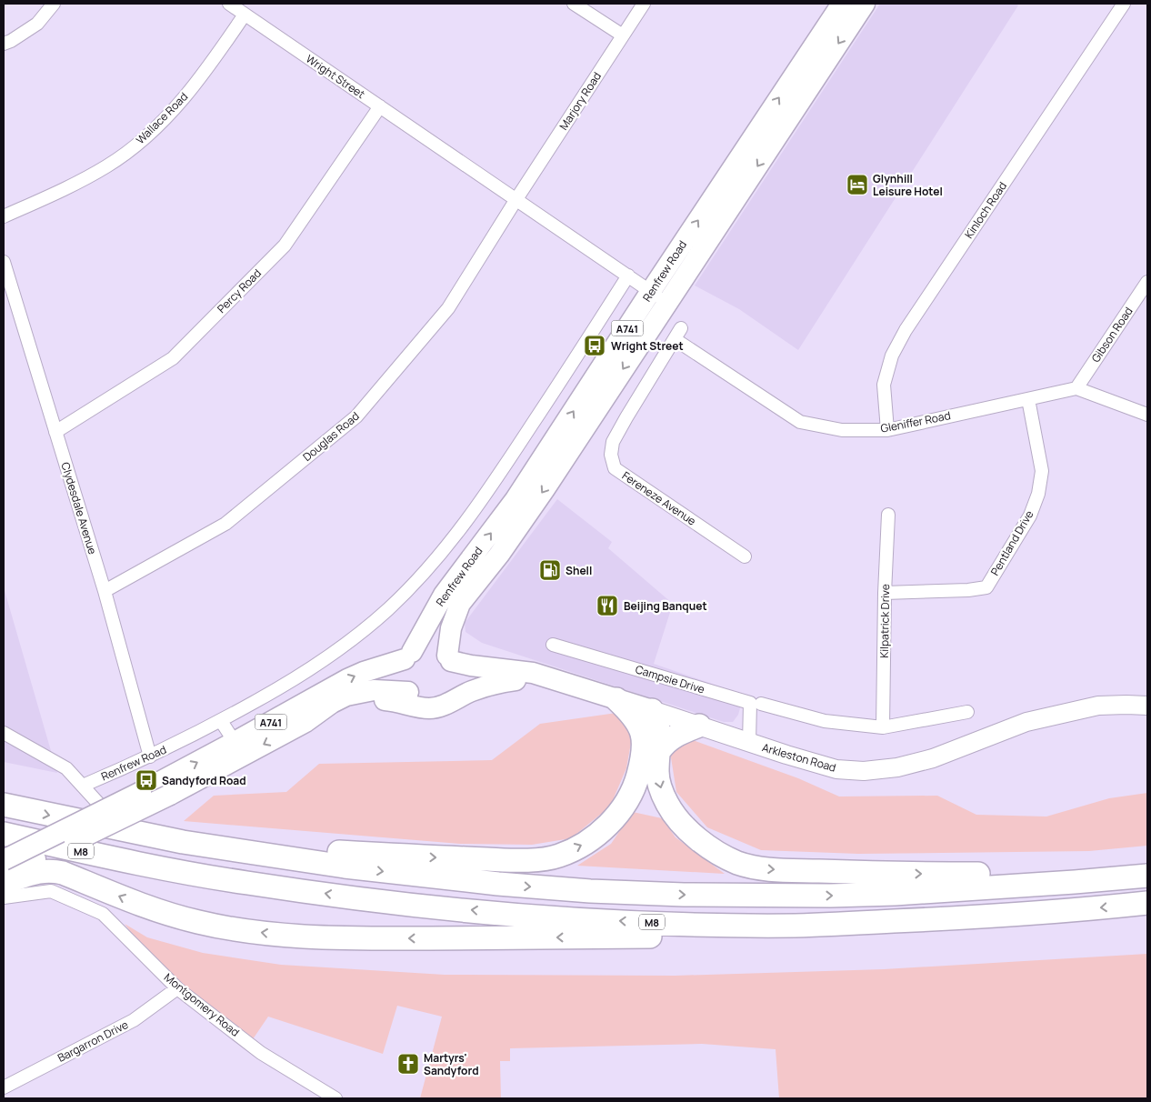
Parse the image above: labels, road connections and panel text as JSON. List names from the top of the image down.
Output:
{
  "streets": {
    "highway": ["M8"],
    "main road": ["Renfrew Road", "A741", "Arkleston Road"],
    "street": [
      "Wright Street",
      "Marjory Road",
      "Wallace Road",
      "Kinloch Road",
      "Percy Road",
      "Gibson Road",
      "Gleniffer Road",
      "Douglas Road",
      "Fereneze Avenue",
      "Clydesdale Avenue",
      "Pentland Drive",
      "Kilpatrick Drive",
      "Campsie Drive",
      "Montgomery Road",
      "Bargarron Drive"
    ]
  },
  "crossings": [
    ["Wright Street", "Marjory Road"],
    ["Wright Street", "Wallace Road"],
    ["Wright Street", "Renfrew Road"],
    ["Wright Street", "Percy Road"],
    ["Wright Street", "Douglas Road"],
    ["Marjory Road", "Douglas Road"],
    ["Kinloch Road", "Gleniffer Road"],
    ["Renfrew Road", "A741"],
    ["Renfrew Road", "Clydesdale Avenue"],
    ["Renfrew Road", "Arkleston Road"],
    ["Percy Road", "Clydesdale Avenue"],
    ["A741", "Arkleston Road"],
    ["Gibson Road", "Gleniffer Road"],
    ["Gleniffer Road", "Fereneze Avenue"],
    ["Gleniffer Road", "Pentland Drive"],
    ["Douglas Road", "Clydesdale Avenue"],
    ["Pentland Drive", "Kilpatrick Drive"],
    ["Campsie Drive", "Arkleston Road"],
    ["Montgomery Road", "Bargarron Drive"]
  ],
  "places": {
    "hotel": ["Glynhill Leisure Hotel"],
    "bus stop": ["Wright Street", "Sandyford Road"],
    "fuel station": ["Shell"],
    "restaurant": ["Beijing Banquet"],
    "church": ["Martyrs' Sandyford"]
  }
}
